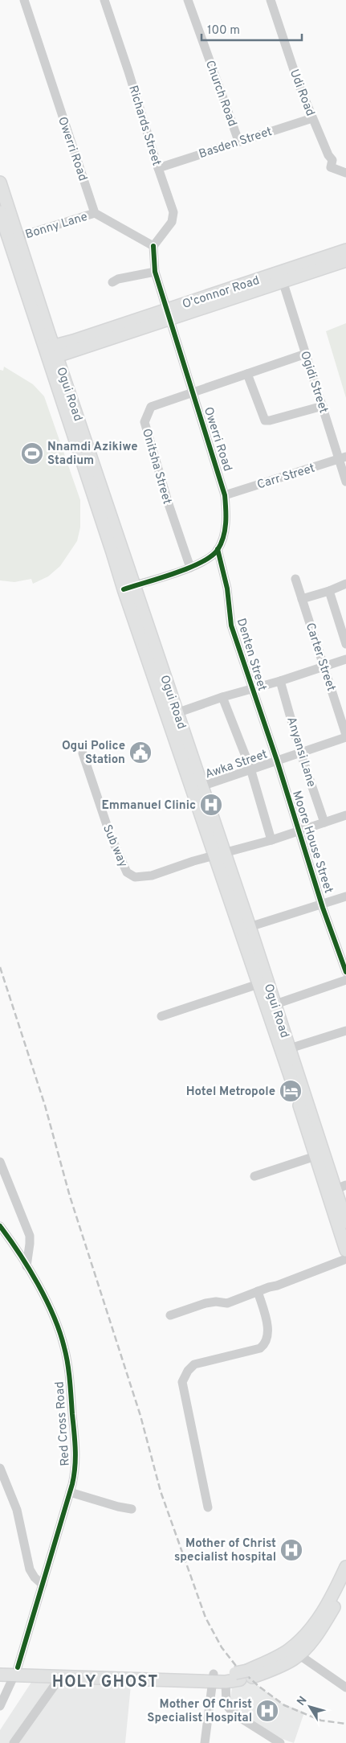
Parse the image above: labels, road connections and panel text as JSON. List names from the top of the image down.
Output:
{
  "streets": {
    "main road": ["O'connor Road", "Ogui Road"],
    "street": [
      "Udi Road",
      "Church Road",
      "Richards Street",
      "Basden Street",
      "Owerri Road",
      "Bonny Lane",
      "Ogidi Street",
      "Onitsha Street",
      "Carr Street",
      "Denten Street",
      "Carter Street",
      "Anyansi Lane",
      "Awka Street",
      "Moore House Street",
      "Sub way",
      "Red Cross Road"
    ]
  },
  "crossings": [
    ["Udi Road", "Basden Street"],
    ["Church Road", "Basden Street"],
    ["Richards Street", "Basden Street"],
    ["Richards Street", "Owerri Road"],
    ["Owerri Road", "Bonny Lane"],
    ["Owerri Road", "O'connor Road"],
    ["Owerri Road", "Onitsha Street"],
    ["Owerri Road", "Carr Street"],
    ["Owerri Road", "Denten Street"],
    ["Bonny Lane", "Ogui Road"],
    ["O'connor Road", "Ogidi Street"],
    ["O'connor Road", "Ogui Road"],
    ["Ogidi Street", "Onitsha Street"],
    ["Ogidi Street", "Carr Street"],
    ["Ogui Road", "Denten Street"],
    ["Ogui Road", "Awka Street"],
    ["Ogui Road", "Sub way"],
    ["Denten Street", "Carter Street"],
    ["Denten Street", "Anyansi Lane"],
    ["Denten Street", "Moore House Street"],
    ["Carter Street", "Awka Street"],
    ["Anyansi Lane", "Awka Street"],
    ["Anyansi Lane", "Sub way"],
    ["Awka Street", "Moore House Street"],
    ["Moore House Street", "Sub way"]
  ],
  "districts": ["HOLY GHOST"],
  "places": {
    "sports": ["Nnamdi Azikiwe Stadium"],
    "public building": ["Ogui Police Station"],
    "hospital": ["Emmanuel Clinic", "Mother of Christ specialist hospital", "Mother Of Christ Specialist Hospital"],
    "hotel": ["Hotel Metropole"]
  },
  "scale_bar": "100 m",
  "north": "top left"
}
